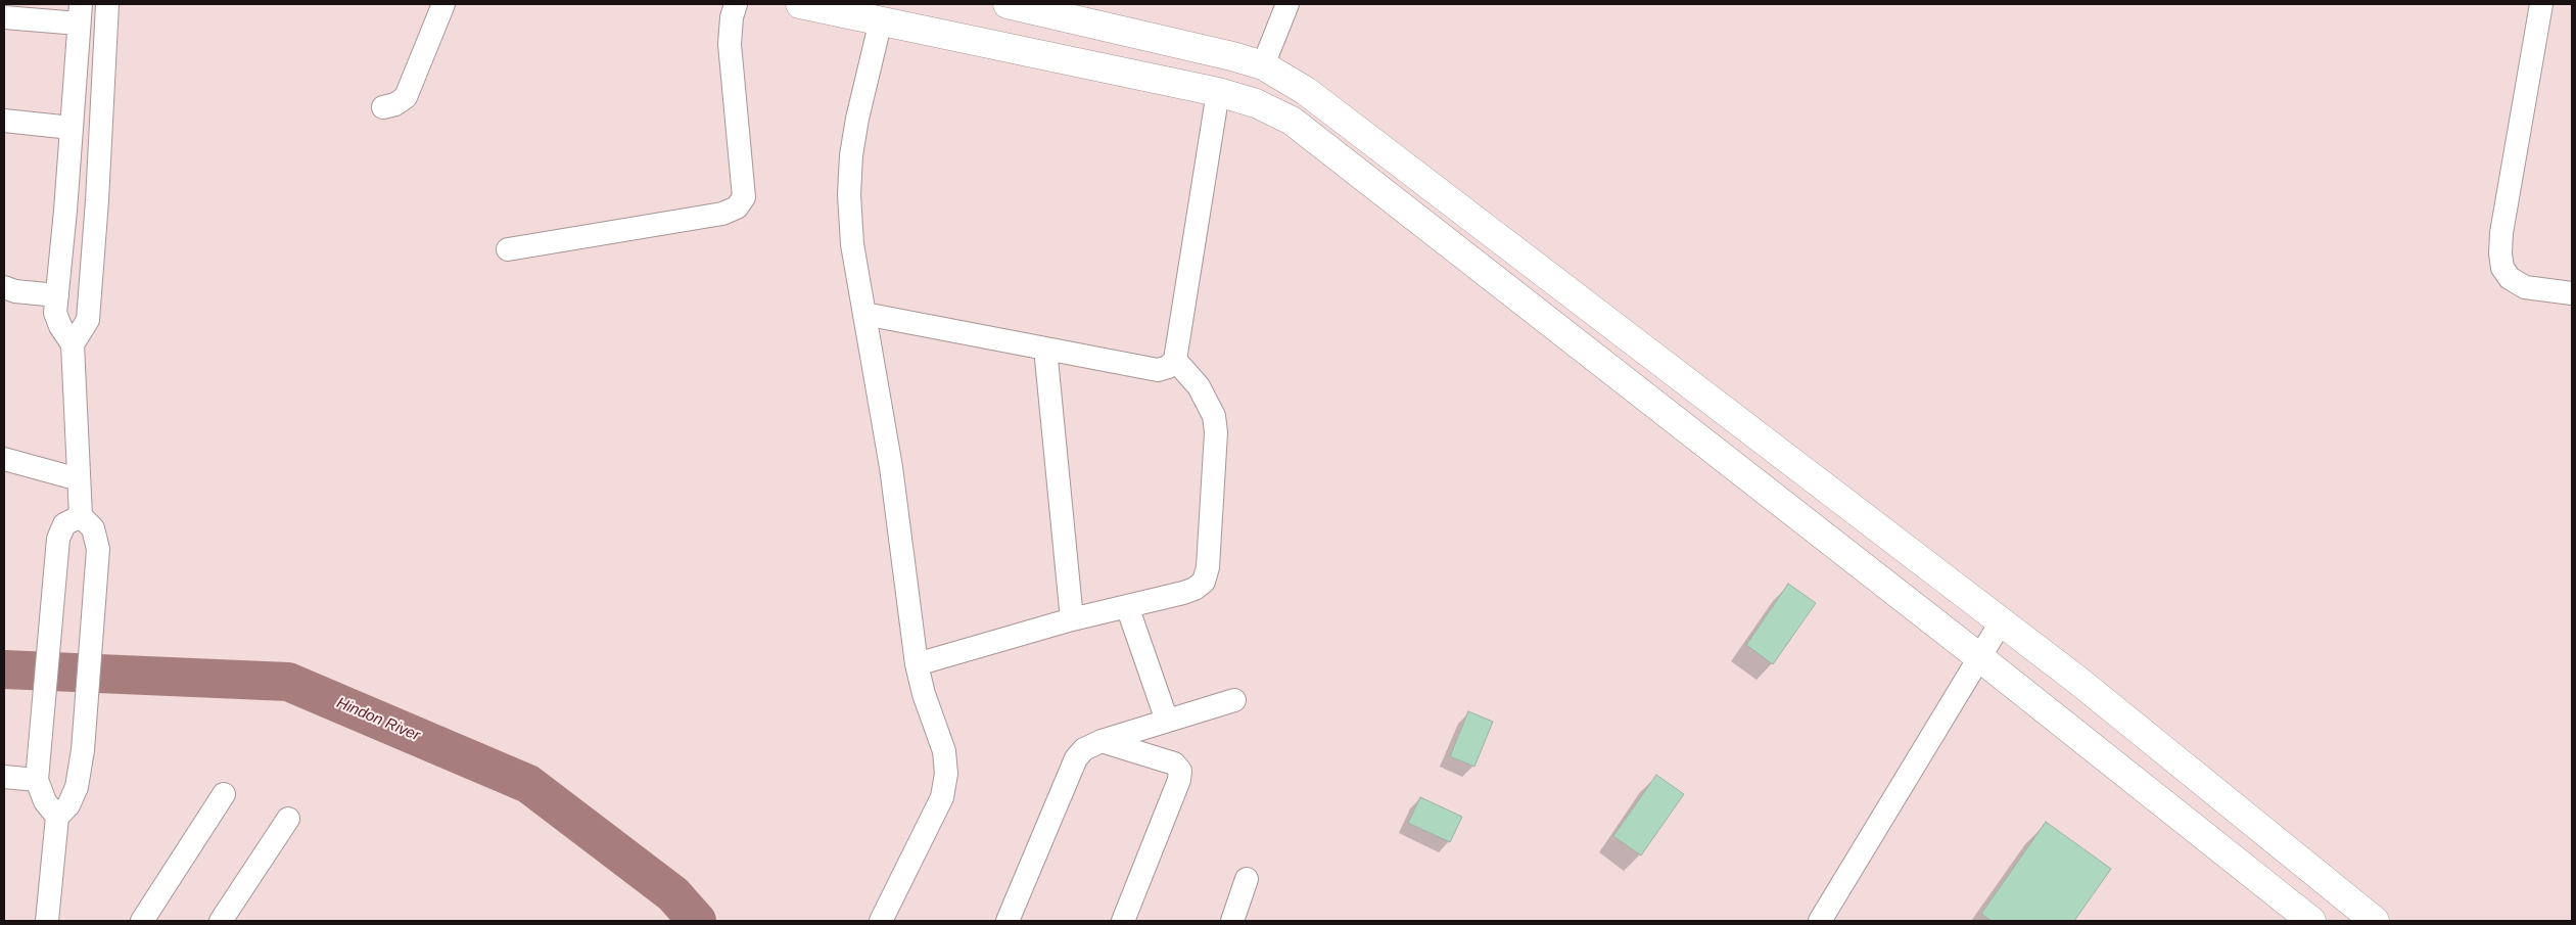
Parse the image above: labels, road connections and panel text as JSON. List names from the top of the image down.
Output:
{
  "water": ["Hindon River"]
}
